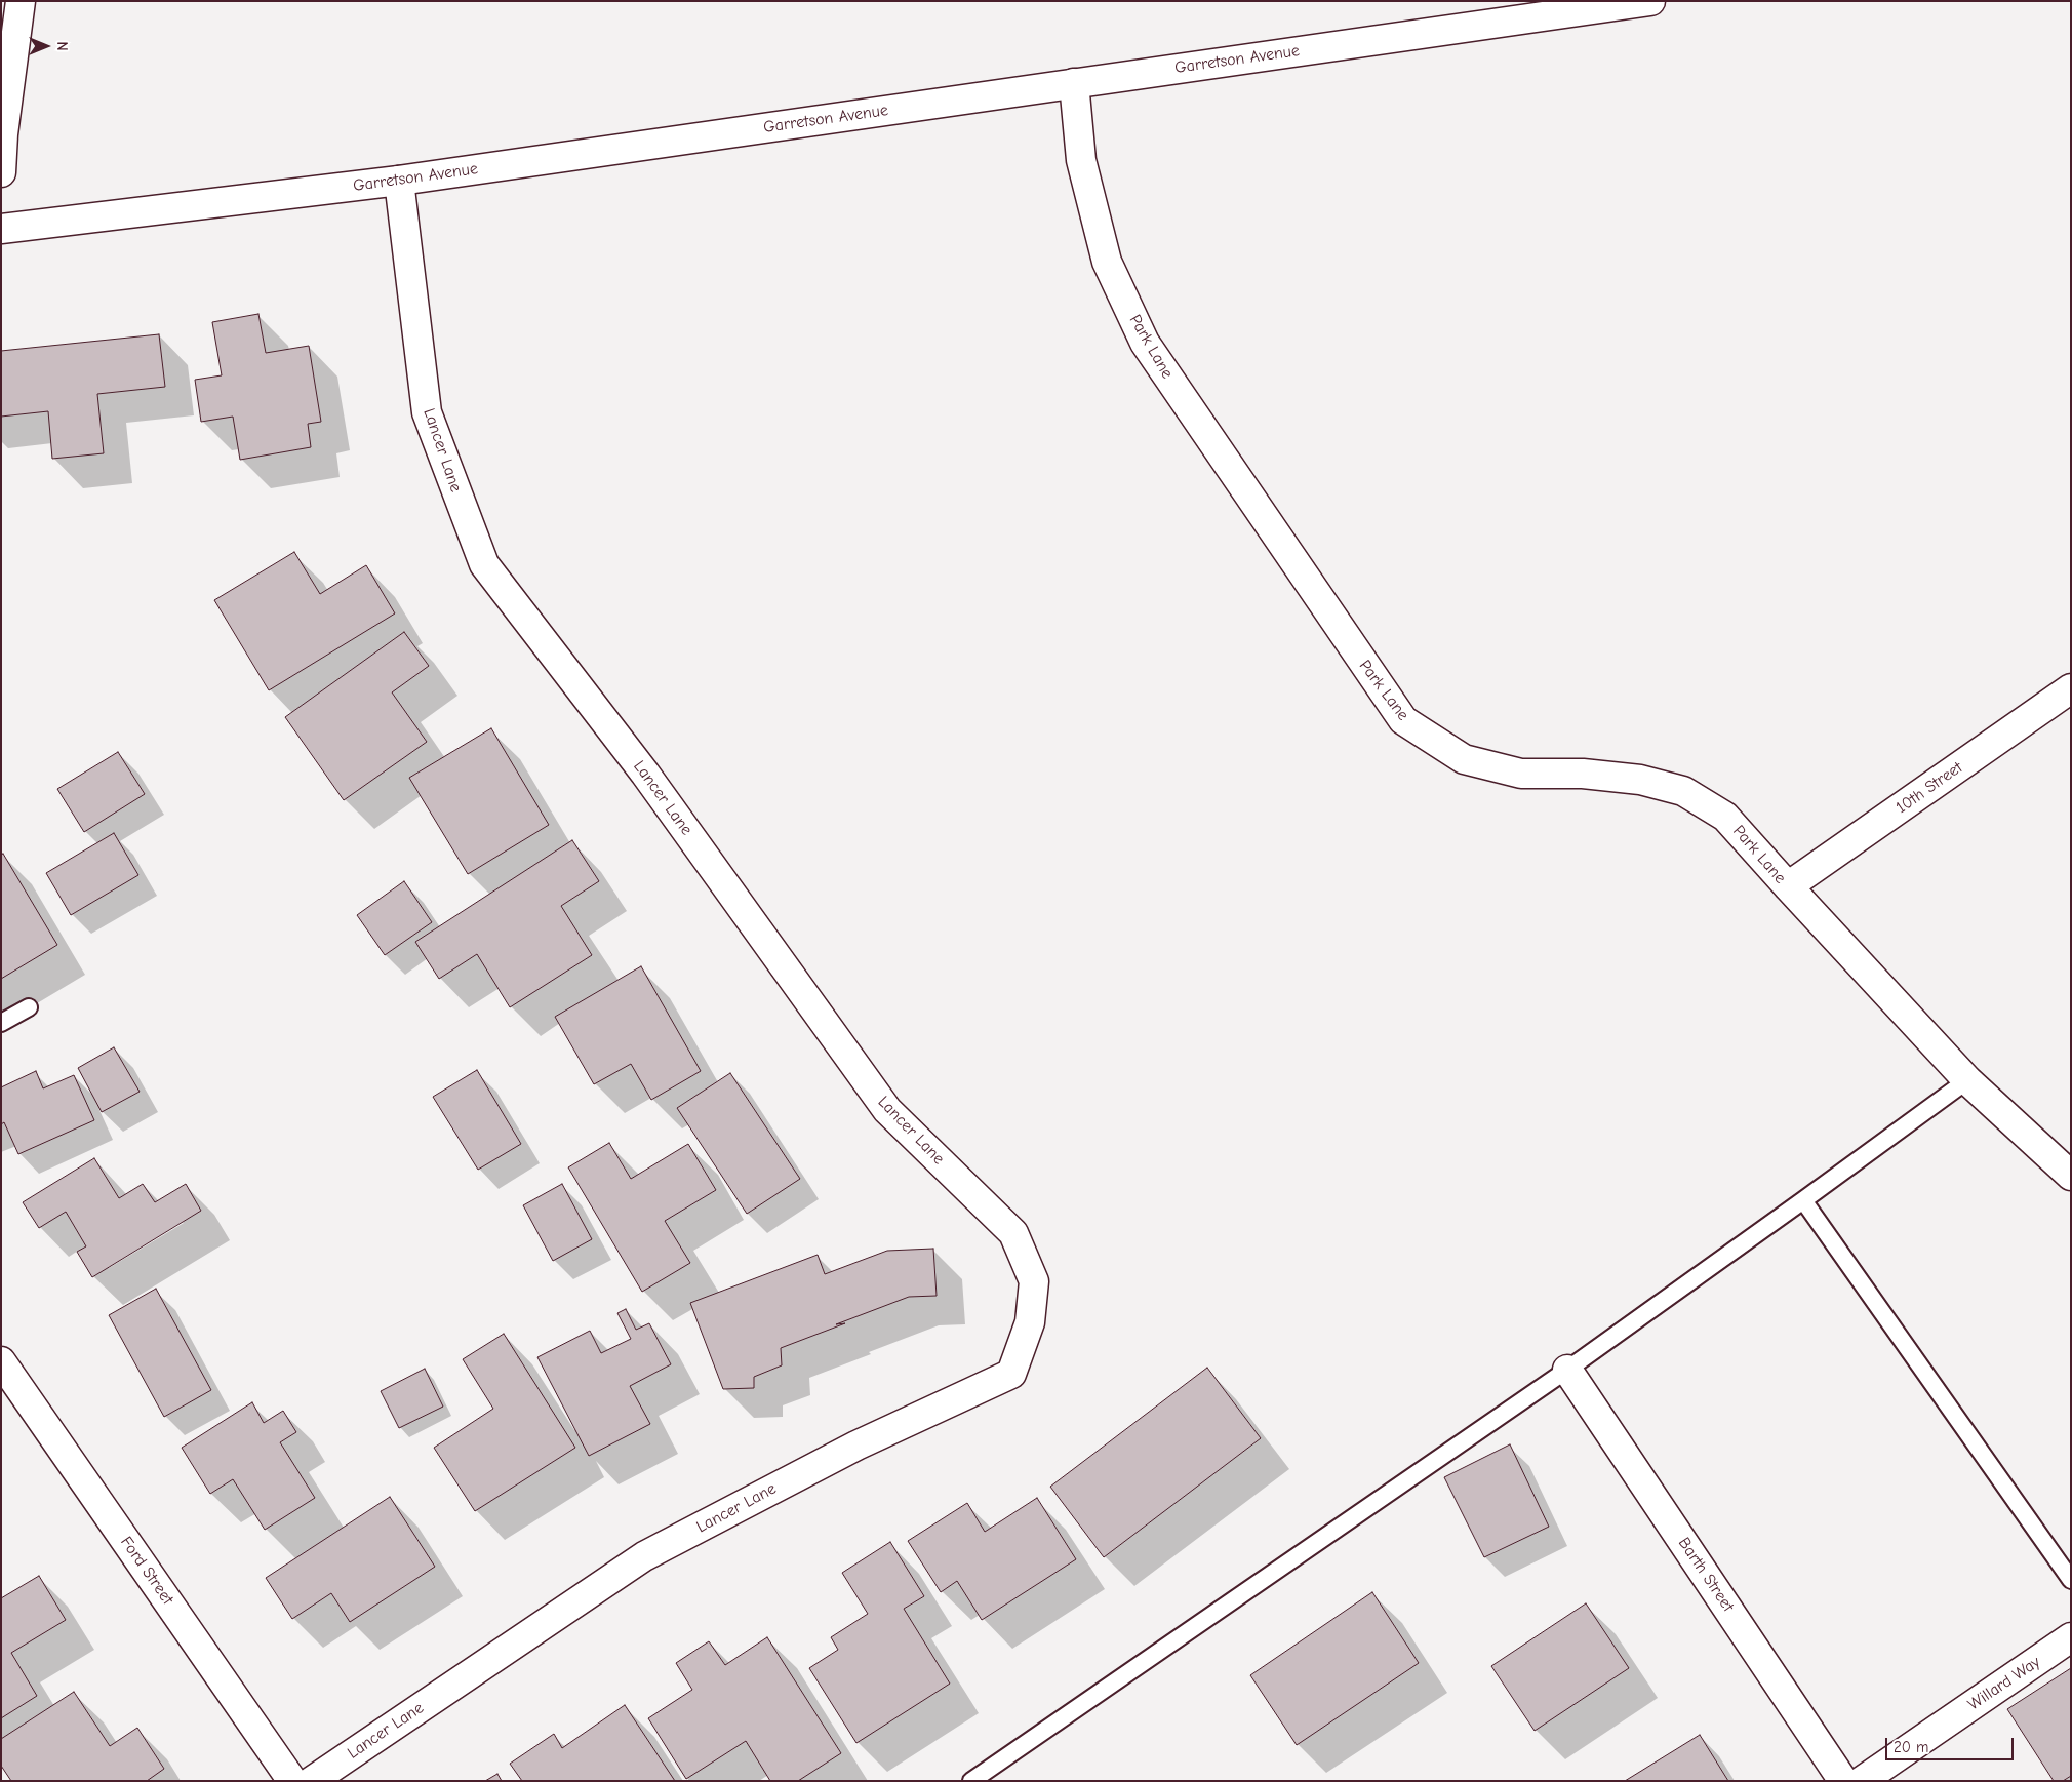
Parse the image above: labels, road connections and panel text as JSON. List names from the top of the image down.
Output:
{
  "streets": {
    "street": [
      "Garretson Avenue",
      "Park Lane",
      "Lancer Lane",
      "10th Street",
      "Ford Street",
      "Barth Street",
      "Willard Way"
    ]
  },
  "crossings": [
    ["Garretson Avenue", "Park Lane"],
    ["Garretson Avenue", "Lancer Lane"],
    ["Park Lane", "10th Street"]
  ],
  "scale_bar": "20 m",
  "north": "right"
}
